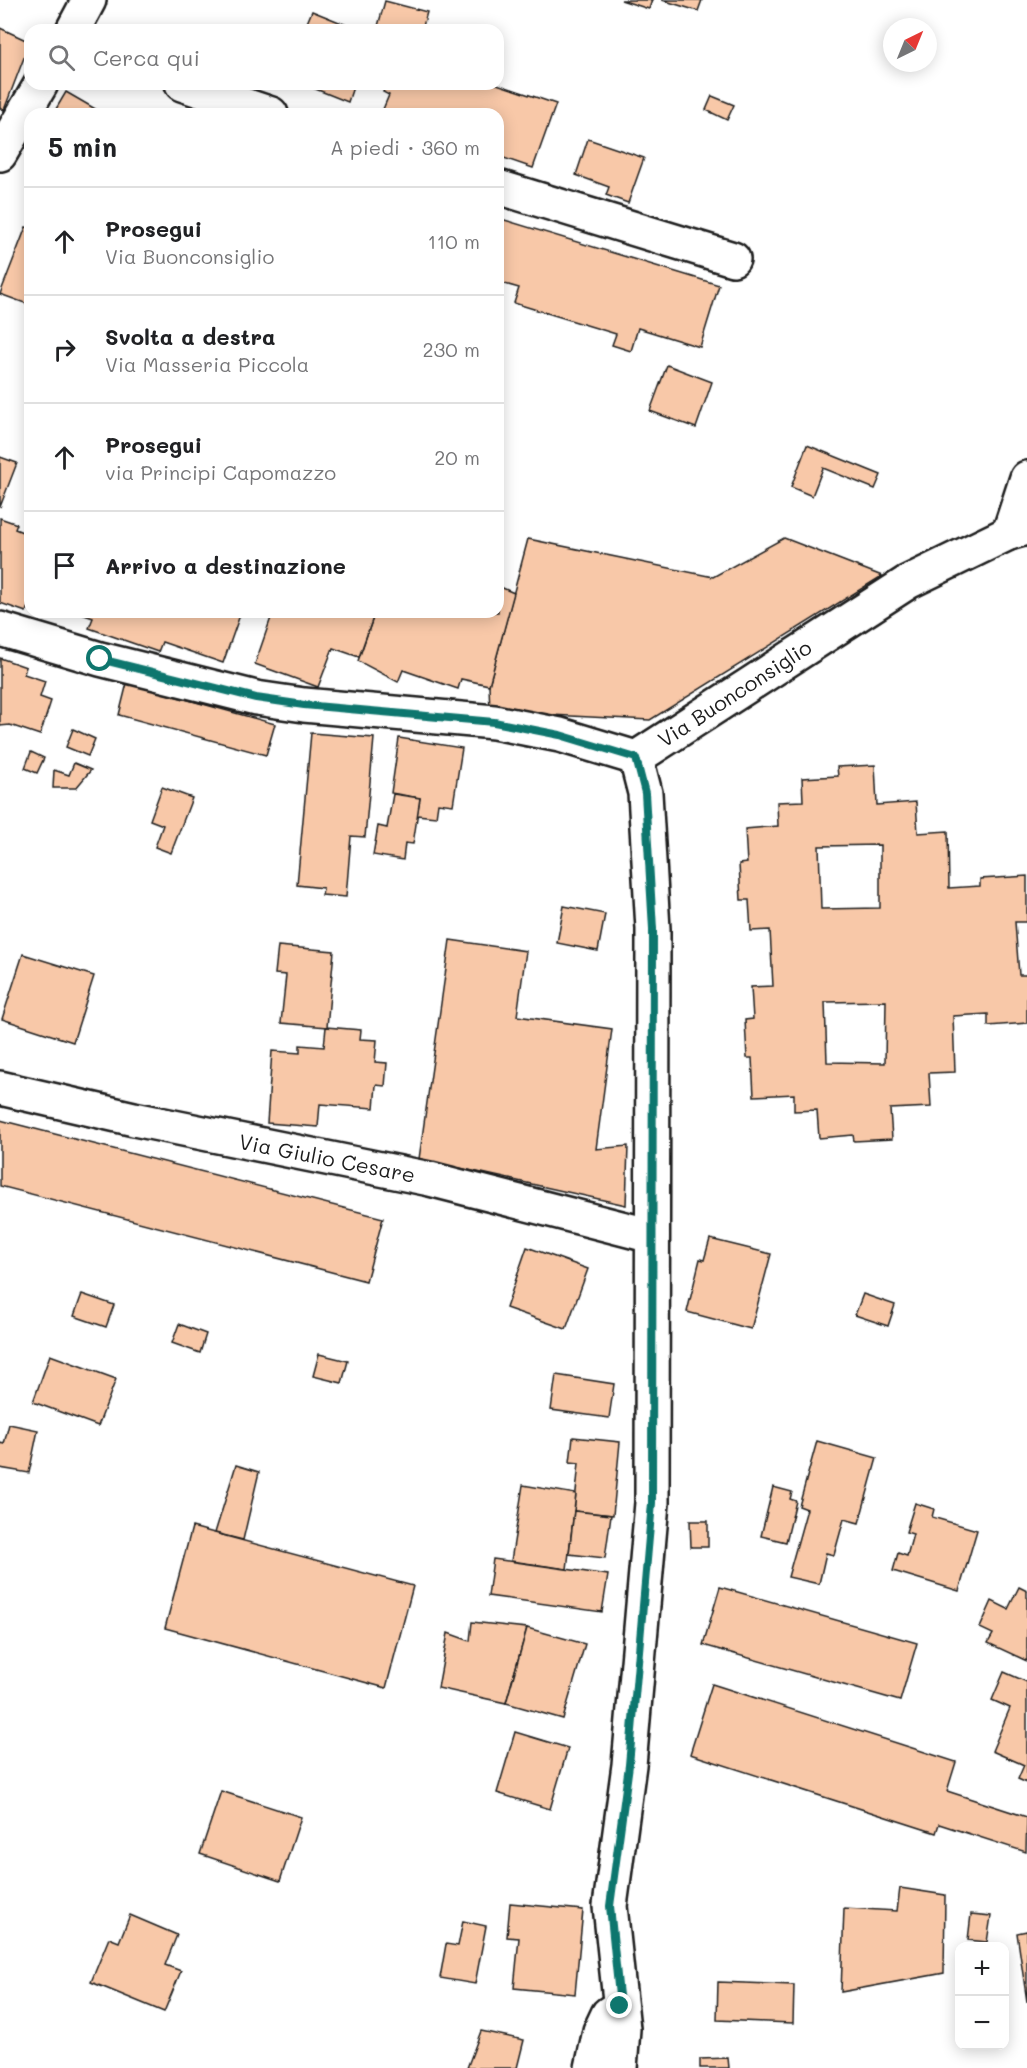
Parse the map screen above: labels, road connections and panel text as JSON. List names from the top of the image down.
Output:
{
  "streets": {
    "street": ["Via Buonconsiglio", "Via Giulio Cesare"]
  },
  "north": "top right",
  "page": {
    "search": "Cerca qui",
    "heading": ["5 min", "A piedi · 360 m"],
    "list": [
      ["Prosegui", "Via Buonconsiglio", "110 m"],
      ["Svolta a destra", "Via Masseria Piccola", "230 m"],
      ["Prosegui", "via Principi Capomazzo", "20 m"],
      "Arrivo a destinazione"
    ],
    "map_buttons": ["+", "−"]
  }
}
